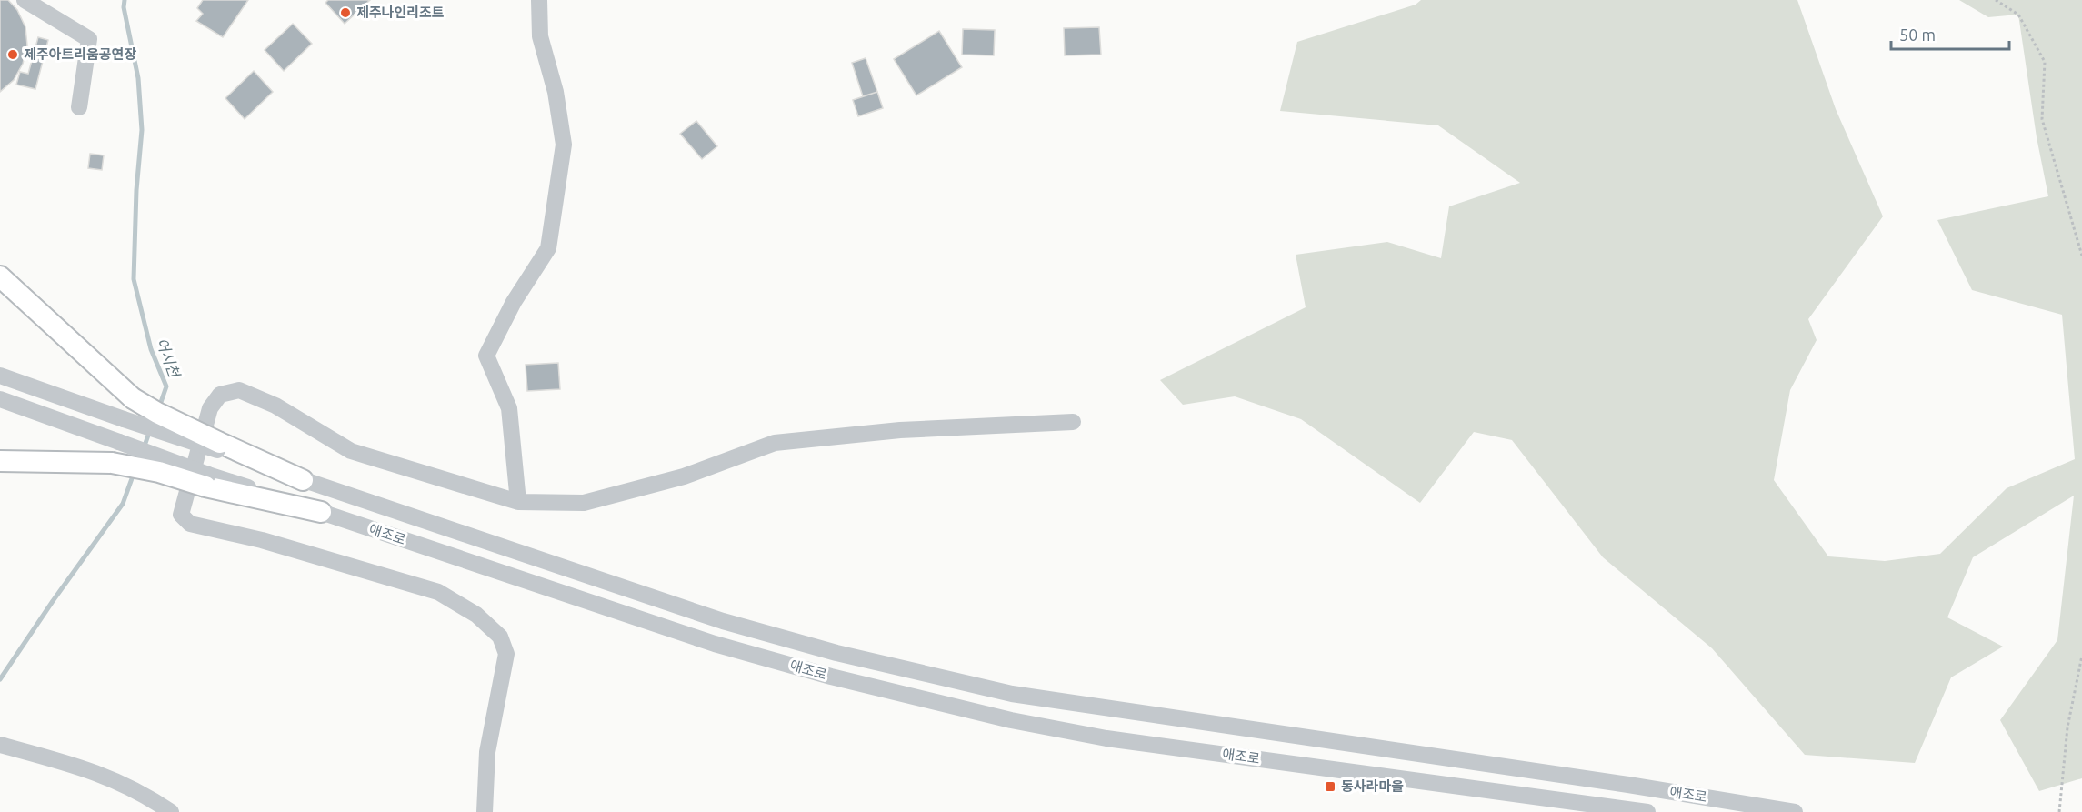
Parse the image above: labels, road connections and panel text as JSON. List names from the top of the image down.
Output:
{
  "streets": {
    "street": ["애조로"]
  },
  "water": ["어시천"],
  "places": {
    "other": ["제주나인리조트", "제주아트리움공연장"],
    "transit": ["동사라마을"]
  },
  "scale_bar": "50 m"
}
